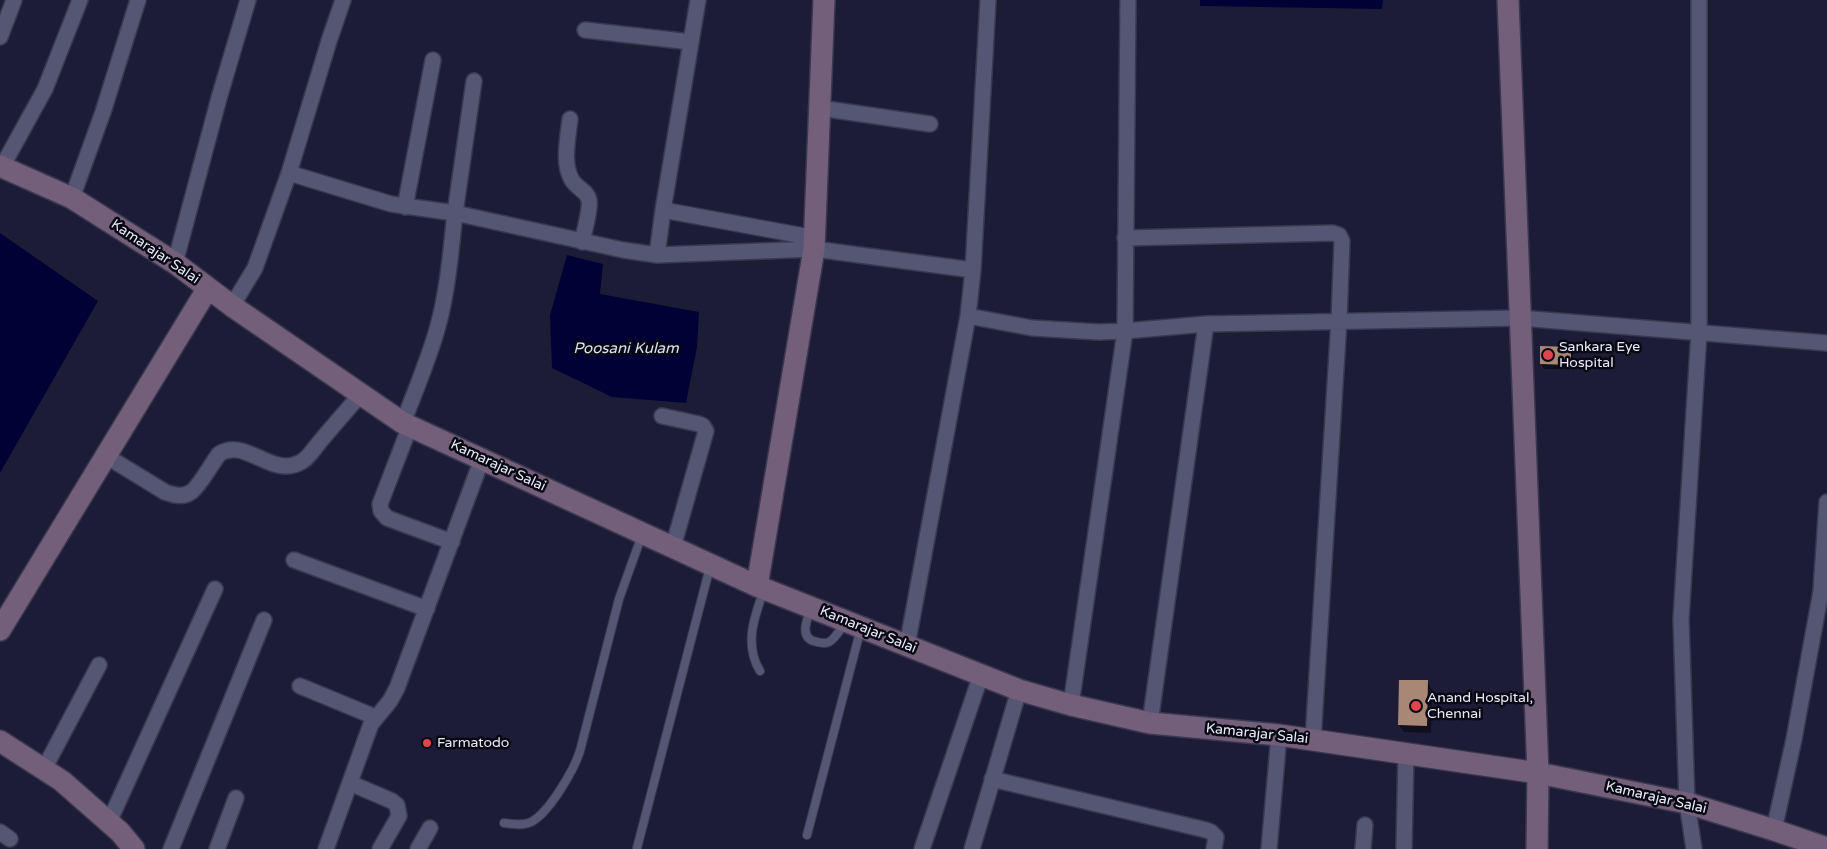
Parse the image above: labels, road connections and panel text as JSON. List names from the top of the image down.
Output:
{
  "streets": {
    "street": ["Kamarajar Salai"]
  },
  "water": ["Poosani Kulam"],
  "places": ["Sankara Eye Hospital", "Anand Hospital, Chennai", "Farmatodo"]
}
